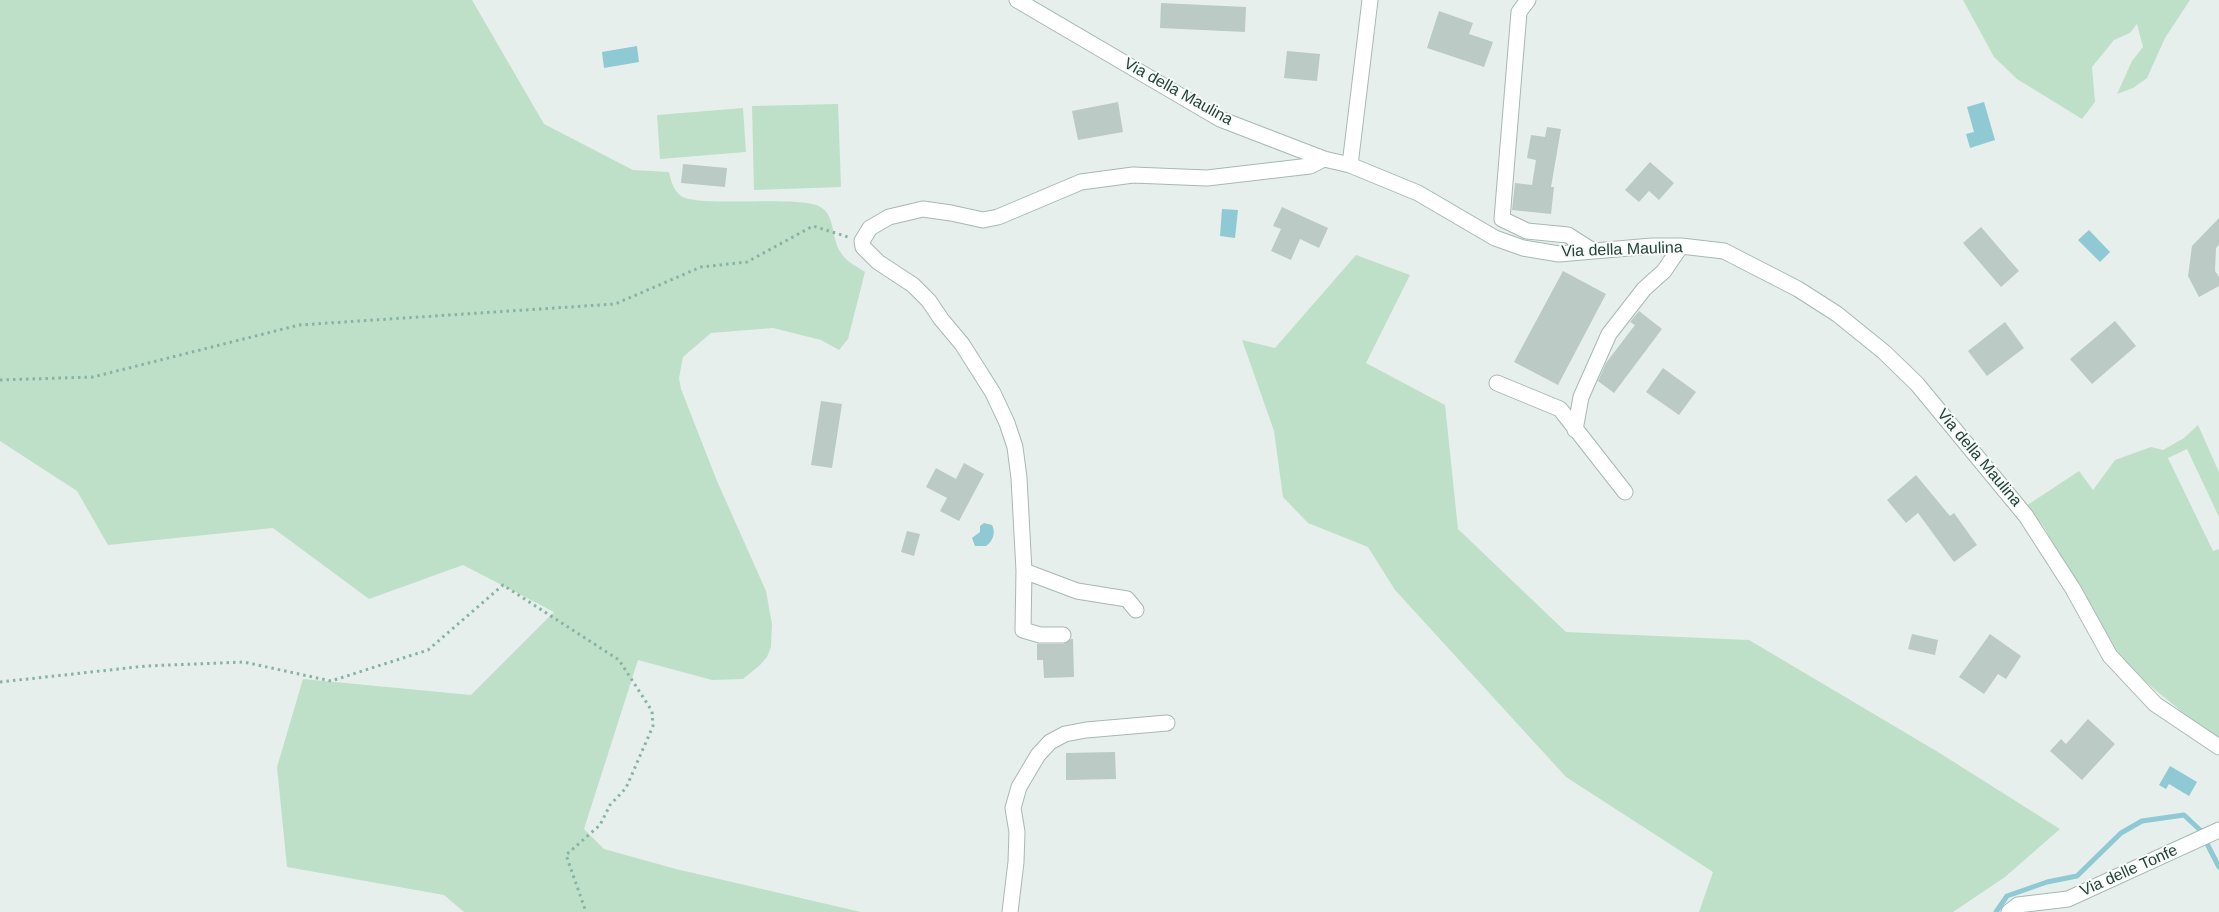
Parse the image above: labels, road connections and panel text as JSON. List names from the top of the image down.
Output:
{
  "streets": {
    "street": ["Via della Maulina", "Via delle Tonfe"]
  }
}
